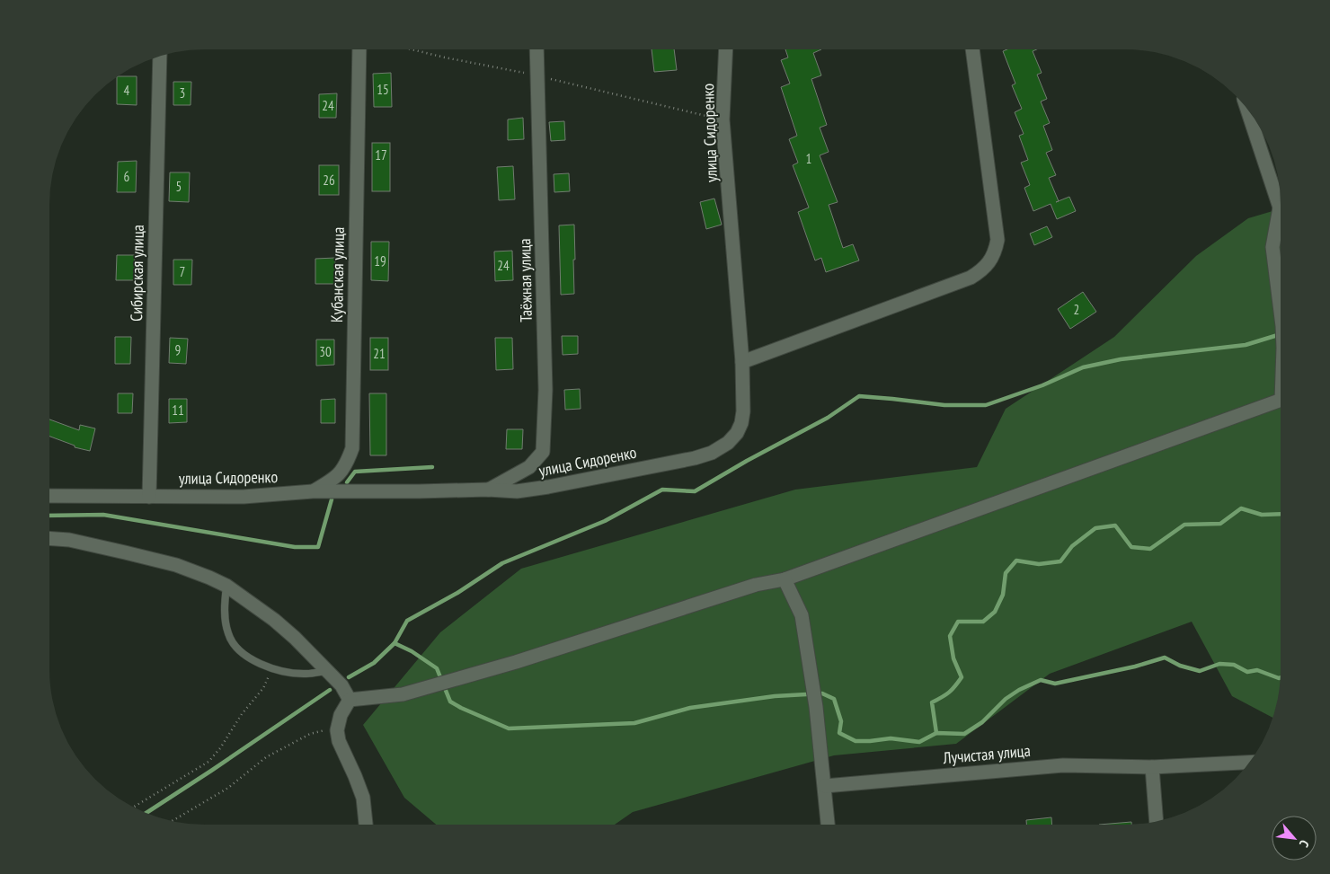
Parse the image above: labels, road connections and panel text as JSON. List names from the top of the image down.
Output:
{
  "streets": {
    "street": [
      "улица Сидоренко",
      "Сибирская улица",
      "Кубанская улица",
      "Таёжная улица",
      "Лучистая улица"
    ]
  },
  "crossings": [
    ["улица Сидоренко", "Сибирская улица"],
    ["улица Сидоренко", "Кубанская улица"],
    ["улица Сидоренко", "Таёжная улица"]
  ],
  "house_numbers": [
    "15",
    "4",
    "3",
    "24",
    "17",
    "1",
    "6",
    "26",
    "5",
    "19",
    "24",
    "7",
    "2",
    "9",
    "30",
    "21",
    "11"
  ],
  "north": "bottom right"
}
